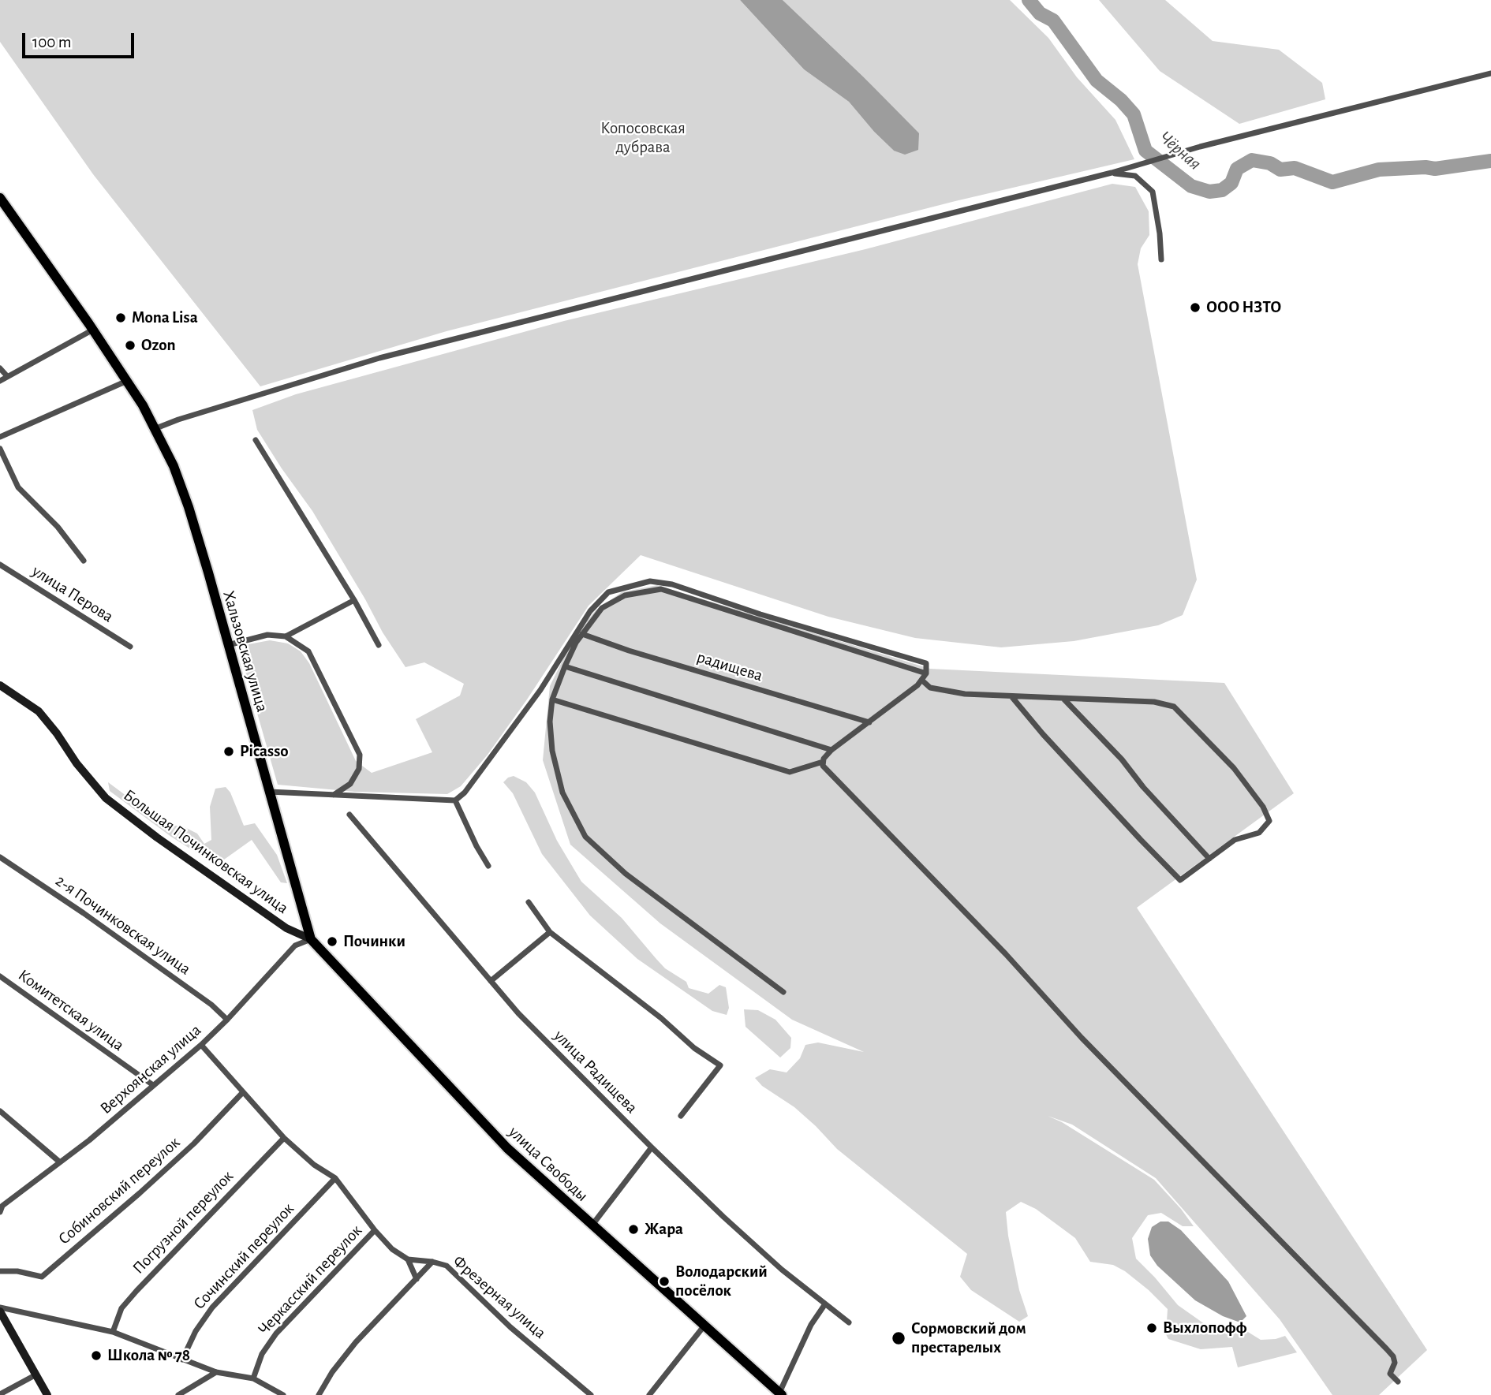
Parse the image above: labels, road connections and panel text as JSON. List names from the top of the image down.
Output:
{
  "streets": {
    "main road": ["Хальзовская улица", "улица Свободы"],
    "street": [
      "улица Перова",
      "радищева",
      "Большая Починковская улица",
      "2-я Починковская улица",
      "Комитетская улица",
      "Верхоянская улица",
      "улица Радищева",
      "Собиновский переулок",
      "Погрузной переулок",
      "Сочинский переулок",
      "Черкасский переулок",
      "Фрезерная улица"
    ]
  },
  "crossings": [
    ["Хальзовская улица", "Большая Починковская улица"],
    ["Хальзовская улица", "Верхоянская улица"],
    ["Хальзовская улица", "улица Свободы"],
    ["Большая Починковская улица", "Верхоянская улица"],
    ["Большая Починковская улица", "улица Свободы"],
    ["2-я Починковская улица", "Верхоянская улица"],
    ["Комитетская улица", "Верхоянская улица"],
    ["Верхоянская улица", "улица Свободы"]
  ],
  "water": ["Чёрная"],
  "parks": ["Копосовская дубрава"],
  "places": [
    "ООО НЗТО",
    "Mona Lisa",
    "Ozon",
    "Picasso",
    "Починки",
    "Жара",
    "Володарский посёлок",
    "Выхлопофф",
    "Сормовский дом престарелых",
    "Школа № 78"
  ],
  "scale_bar": "100 m"
}
